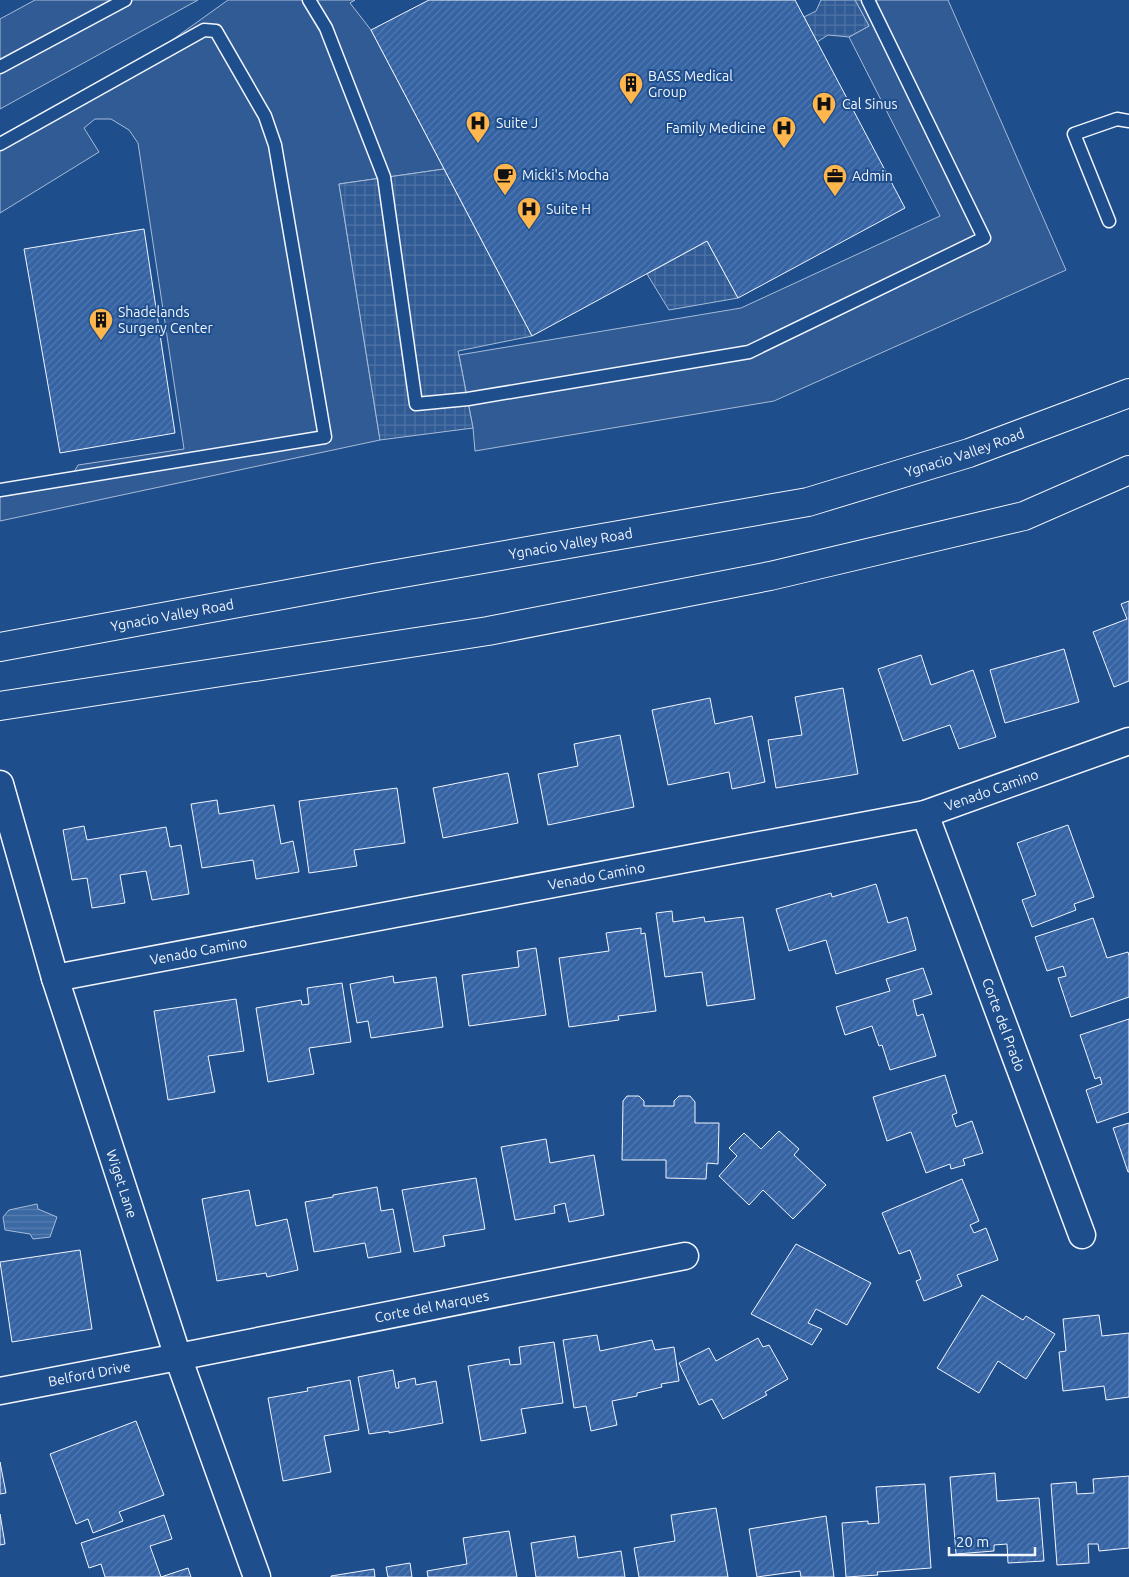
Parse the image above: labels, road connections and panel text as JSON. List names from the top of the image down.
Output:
{
  "streets": {
    "highway": ["Ygnacio Valley Road"],
    "street": [
      "Venado Camino",
      "Corte del Prado",
      "Wiget Lane",
      "Corte del Marques",
      "Belford Drive"
    ]
  },
  "crossings": [
    ["Venado Camino", "Corte del Prado"],
    ["Venado Camino", "Wiget Lane"],
    ["Wiget Lane", "Corte del Marques"],
    ["Wiget Lane", "Belford Drive"],
    ["Corte del Marques", "Belford Drive"]
  ],
  "places": {
    "building": ["BASS Medical Group", "Shadelands Surgery Center"],
    "hospital": [
      "Cal Sinus",
      "Suite J",
      "Family Medicine",
      "Suite H"
    ],
    "cafe": ["Micki's Mocha"],
    "office": ["Admin"]
  },
  "scale_bar": "20 m"
}
